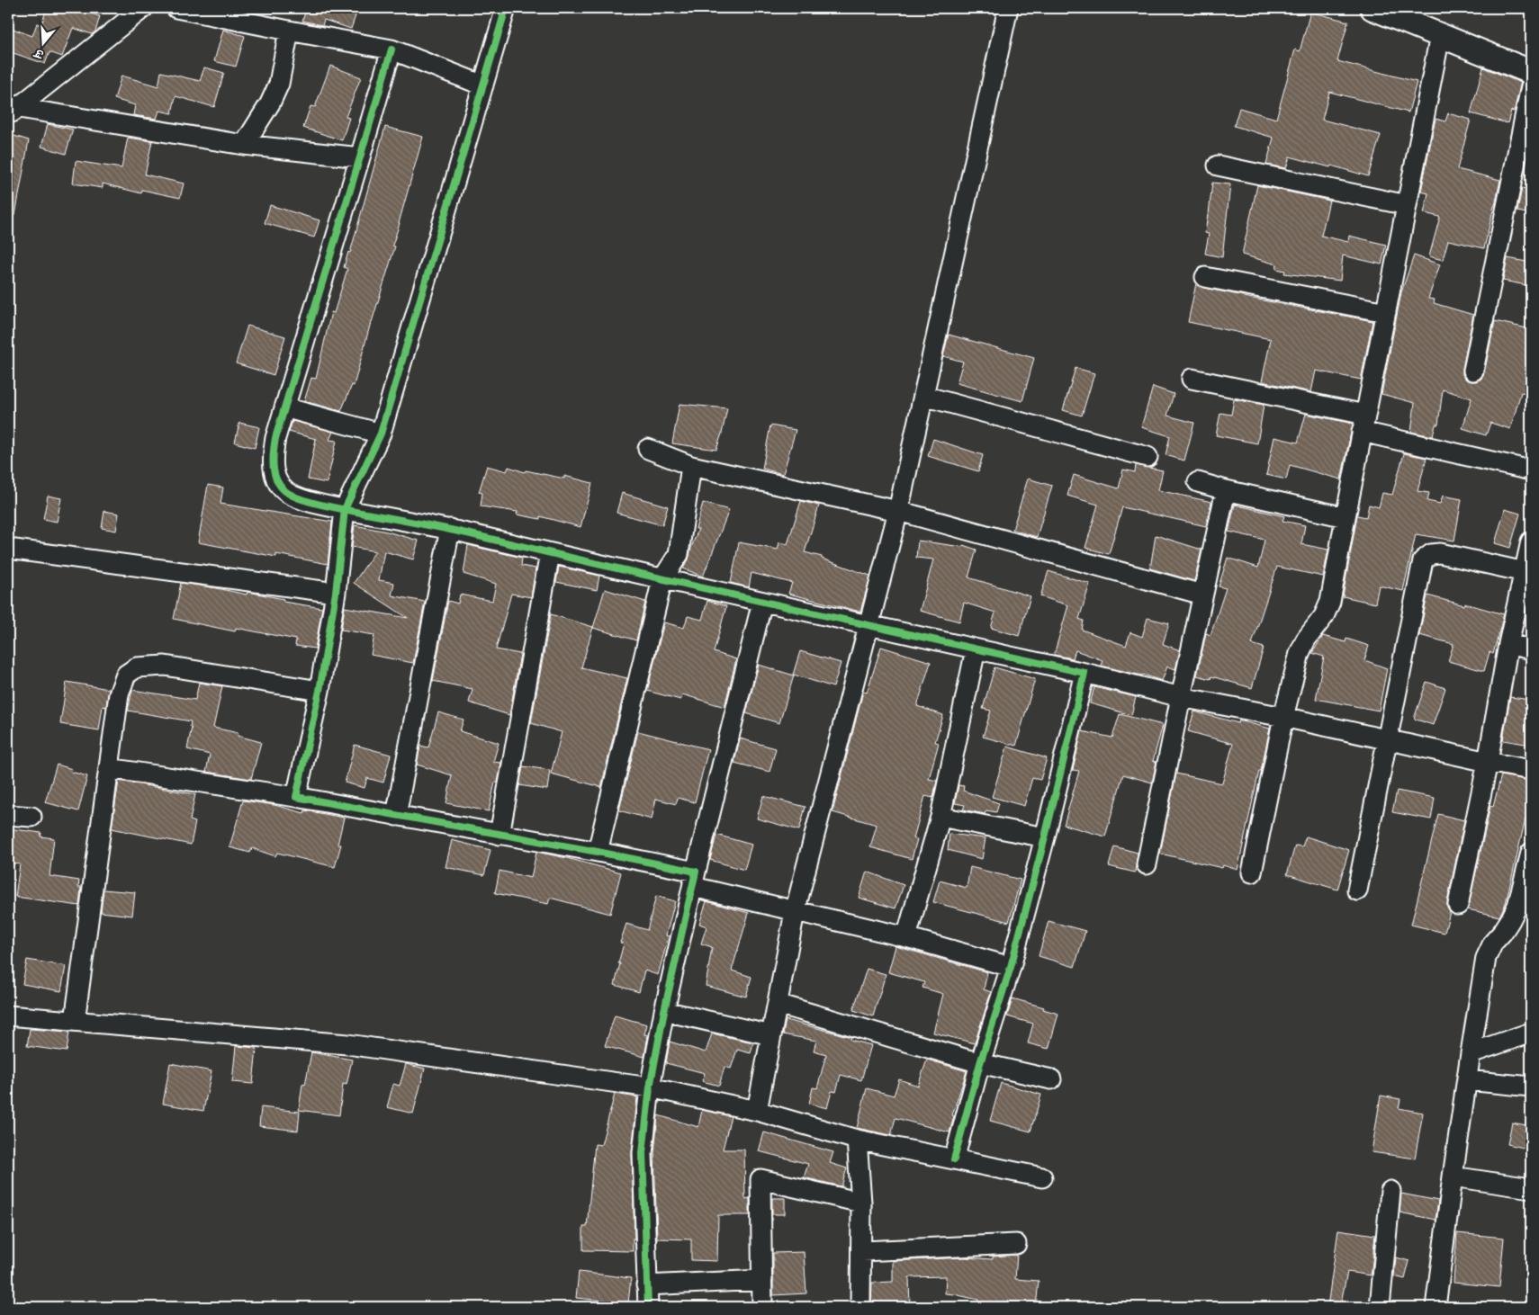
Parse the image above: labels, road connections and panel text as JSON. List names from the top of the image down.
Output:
{
  "north": "bottom"
}
